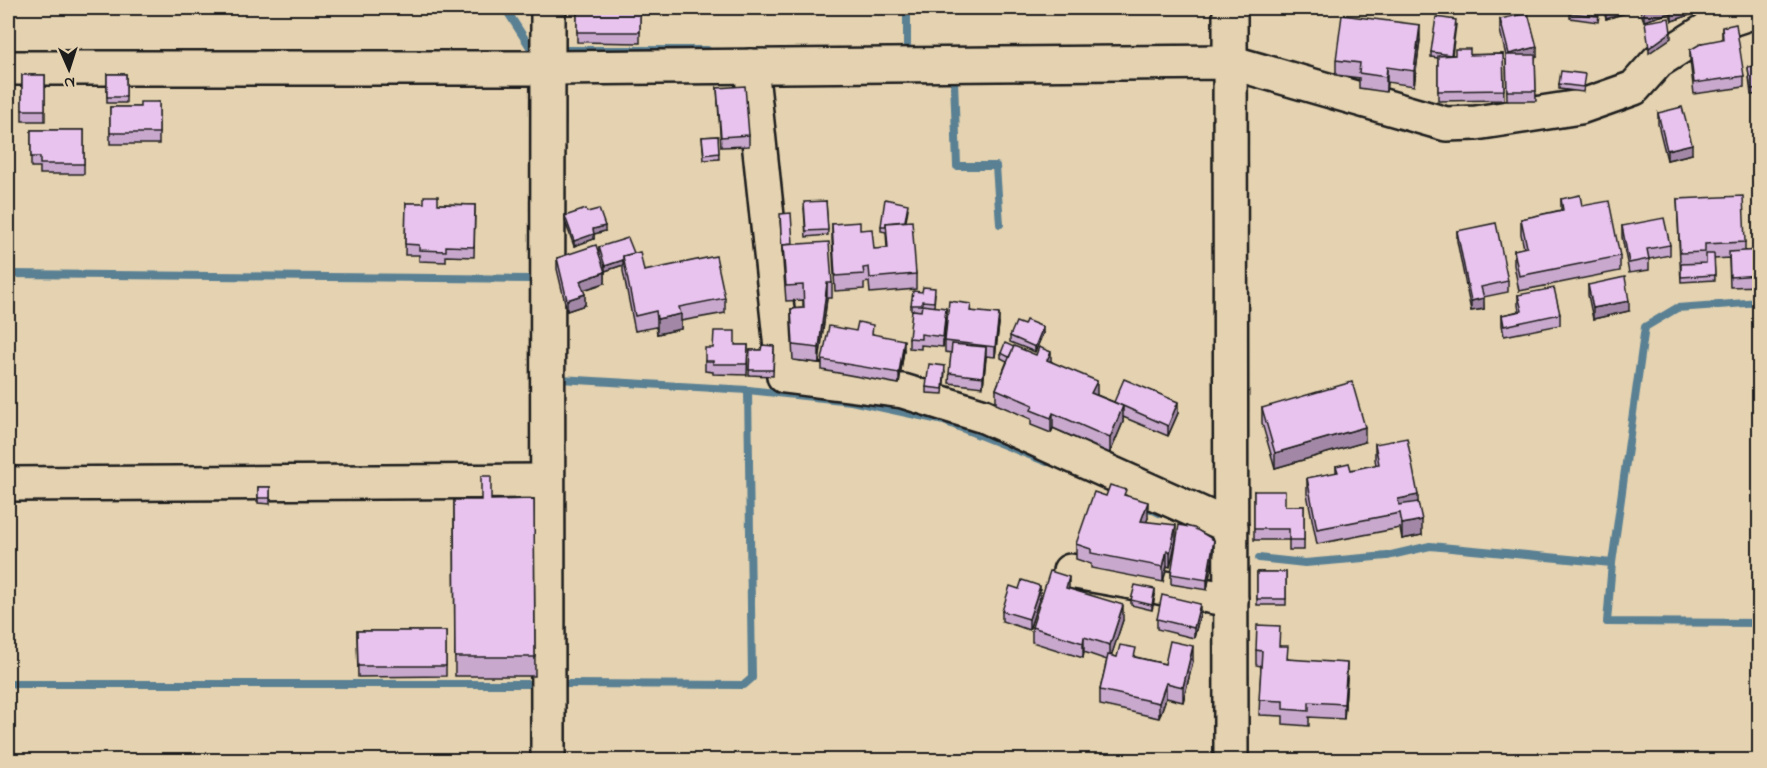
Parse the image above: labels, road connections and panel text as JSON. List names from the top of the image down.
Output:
{
  "north": "bottom"
}
